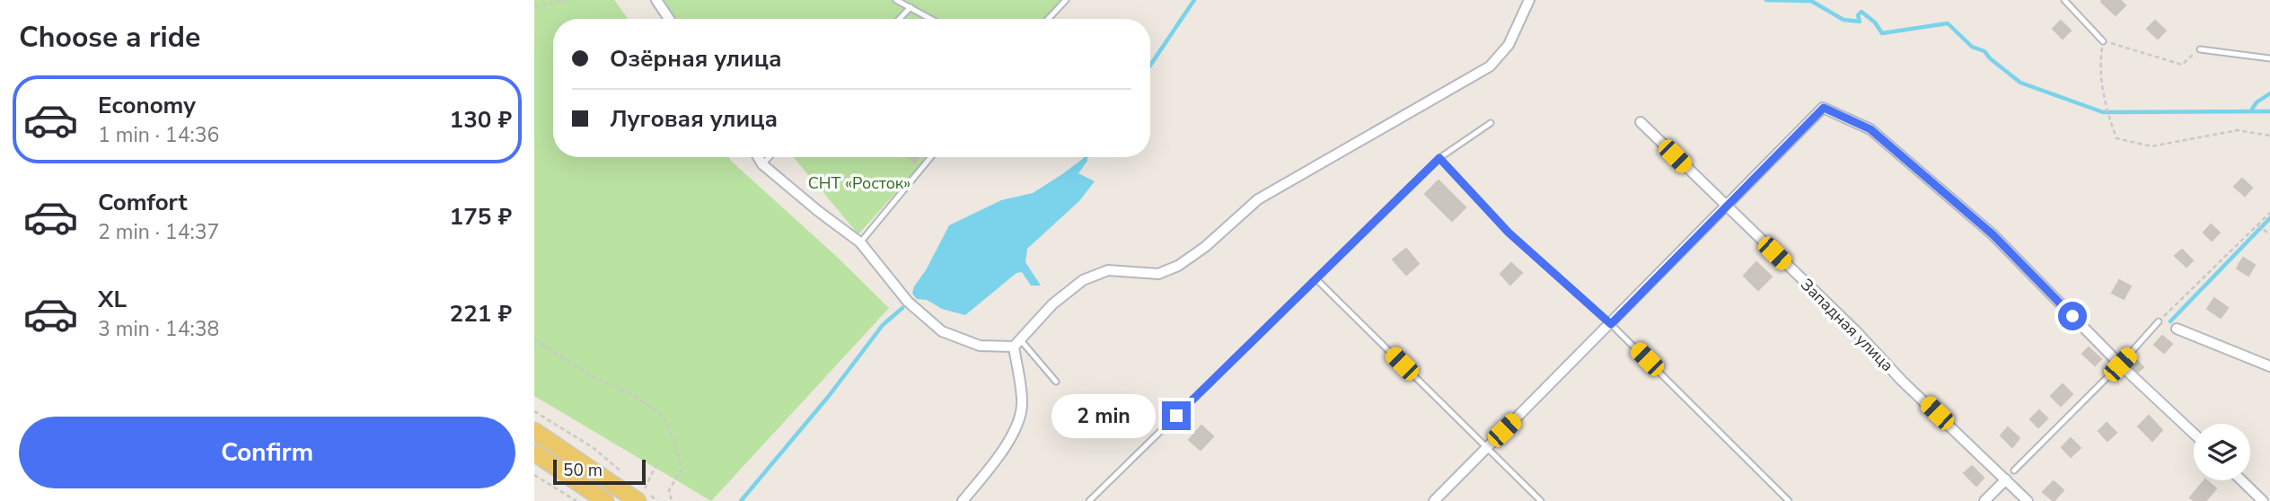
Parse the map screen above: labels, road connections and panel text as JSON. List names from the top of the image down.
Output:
{
  "streets": {
    "street": ["Западная улица"]
  },
  "parks": ["СНТ «Росток»"],
  "scale_bar": "50 m",
  "page": {
    "heading": "Choose a ride",
    "banner": ["Озёрная улица", "Луговая улица"],
    "list": [
      {
        "name": "Economy",
        "note": "1 min · 14:36",
        "value": "130 ₽"
      },
      {
        "name": "Comfort",
        "note": "2 min · 14:37",
        "value": "175 ₽"
      },
      {
        "name": "XL",
        "note": "3 min · 14:38",
        "value": "221 ₽"
      }
    ],
    "bubble": "2 min",
    "buttons": "Confirm",
    "scale": "50 m"
  }
}
